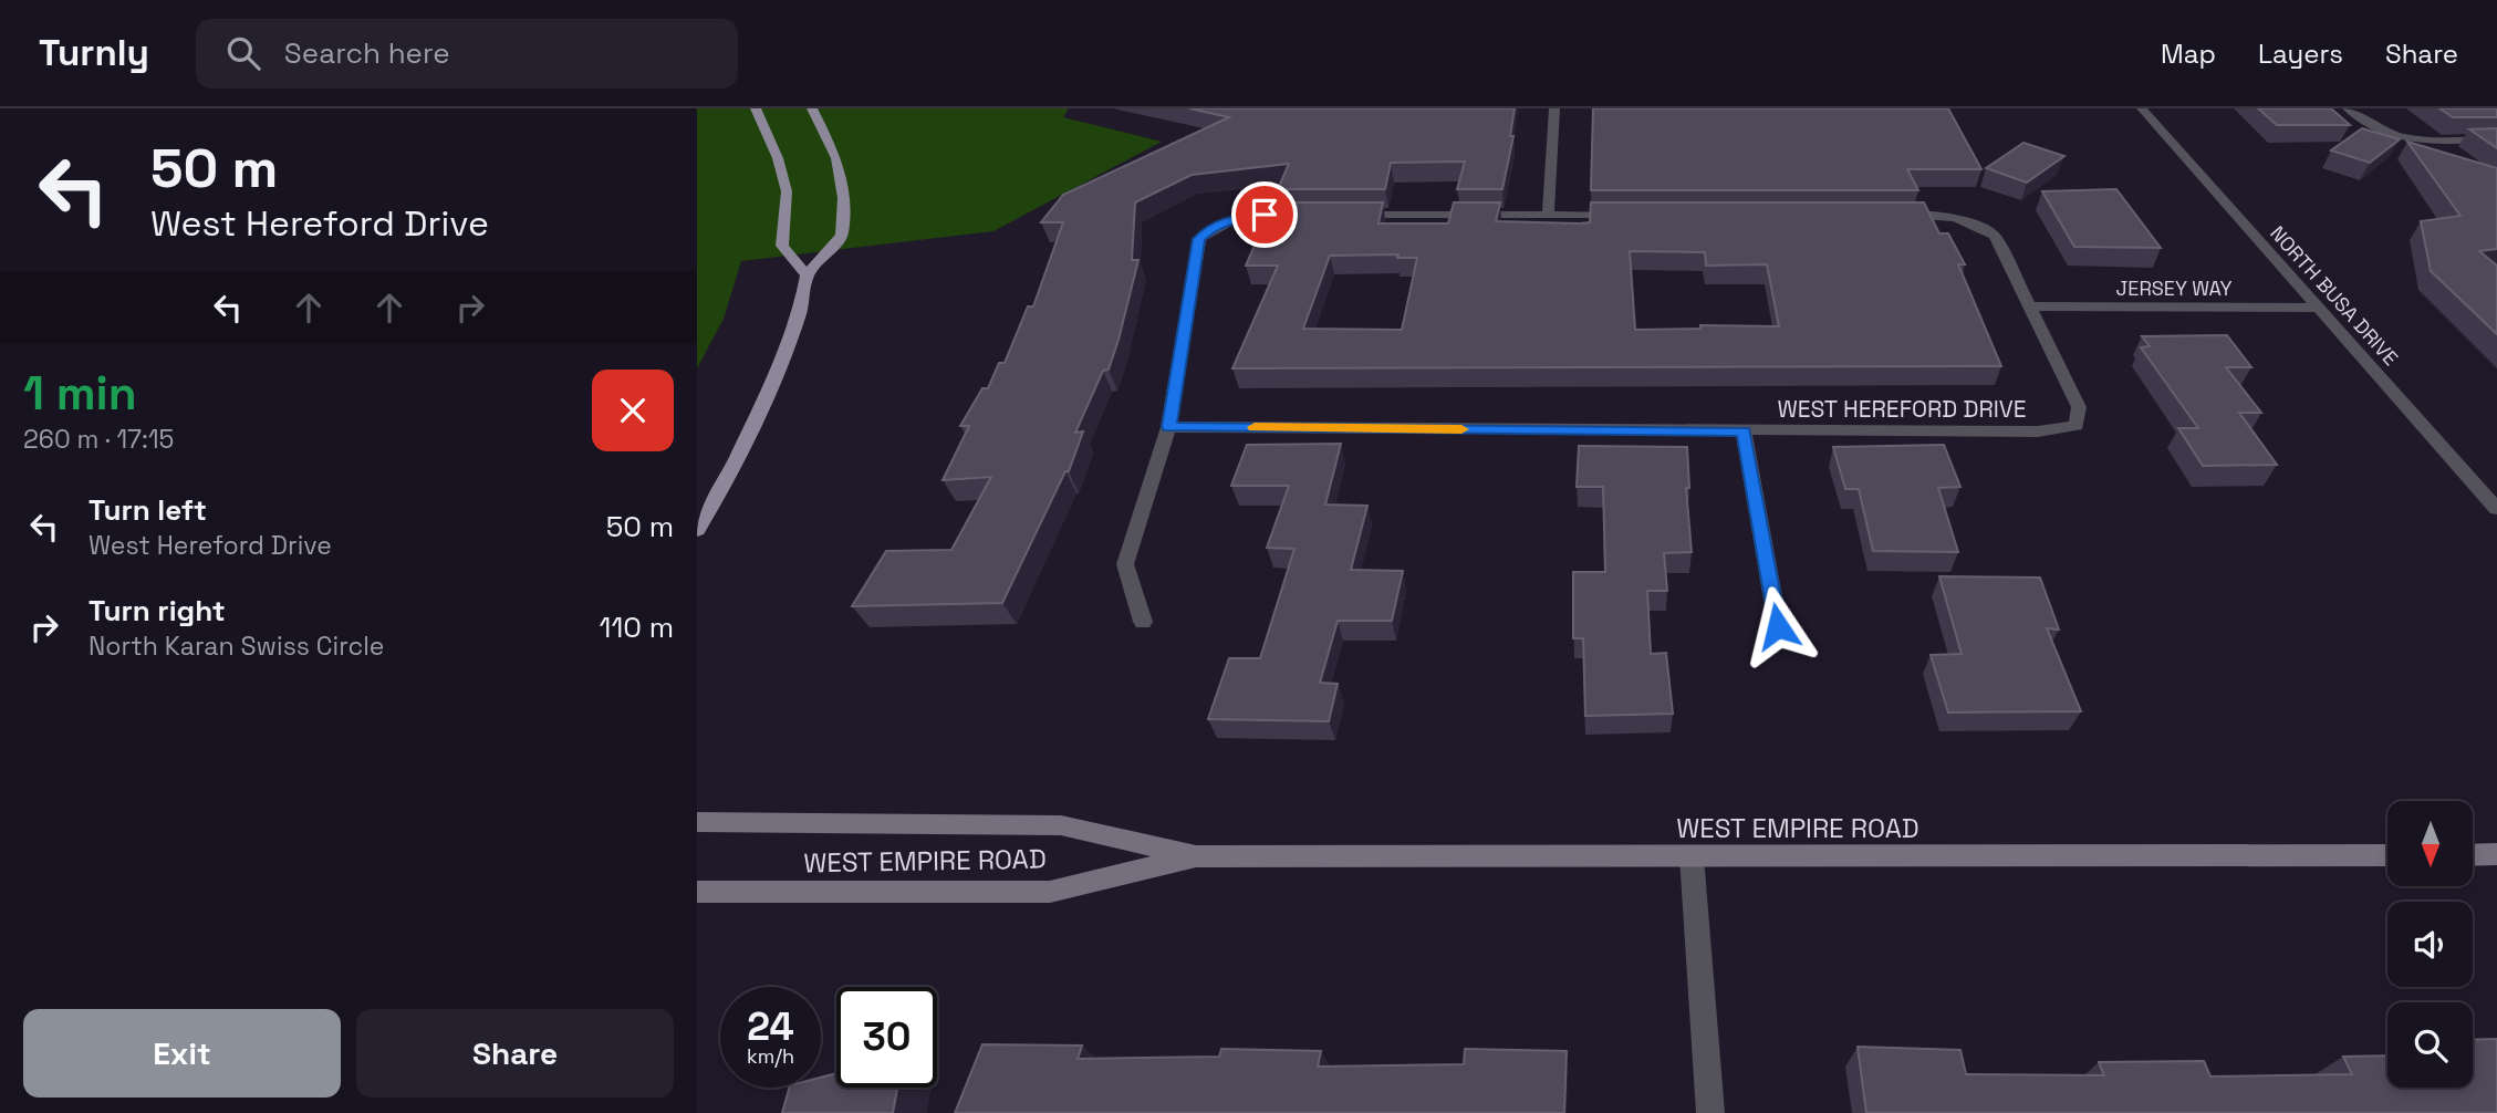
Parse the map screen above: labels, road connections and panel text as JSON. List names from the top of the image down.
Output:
{
  "streets": {
    "street": [
      "JERSEY WAY",
      "NORTH BUSA DRIVE",
      "WEST HEREFORD DRIVE",
      "WEST EMPIRE ROAD"
    ]
  },
  "crossings": [
    ["JERSEY WAY", "NORTH BUSA DRIVE"],
    ["JERSEY WAY", "WEST HEREFORD DRIVE"]
  ],
  "north": "bottom",
  "page": {
    "header": "Turnly",
    "search": "Search here",
    "nav": ["Map", "Layers", "Share"],
    "turn": ["50 m", "West Hereford Drive"],
    "heading": ["1 min", "260 m · 17:15"],
    "list": [
      {
        "name": "Turn left",
        "note": "West Hereford Drive",
        "value": "50 m"
      },
      {
        "name": "Turn right",
        "note": "North Karan Swiss Circle",
        "value": "110 m"
      }
    ],
    "speed": "24 km/h",
    "limit": "30",
    "buttons": ["Exit", "Share"]
  }
}
